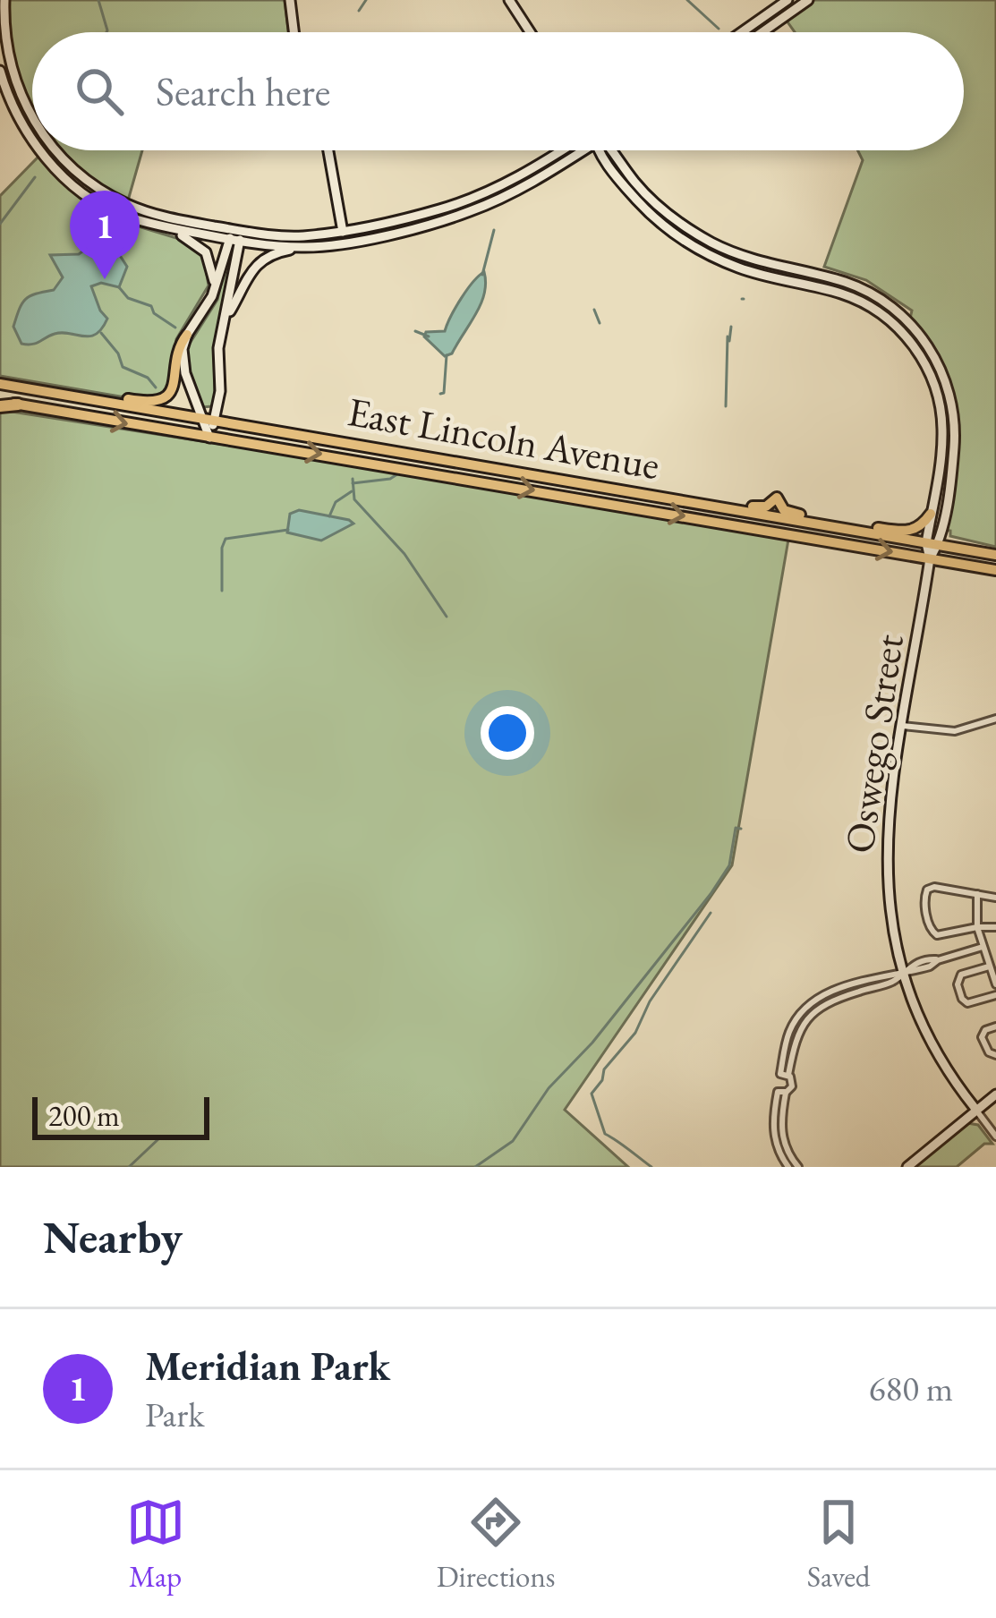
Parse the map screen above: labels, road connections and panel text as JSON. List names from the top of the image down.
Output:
{
  "streets": {
    "main road": ["East Lincoln Avenue", "Oswego Street"]
  },
  "crossings": [
    ["East Lincoln Avenue", "Oswego Street"]
  ],
  "scale_bar": "200 m",
  "page": {
    "search": "Search here",
    "pins": "1",
    "scale": "200 m",
    "heading": "Nearby",
    "list": [
      {
        "mark": "1",
        "name": "Meridian Park",
        "note": "Park",
        "value": "680 m"
      }
    ],
    "nav": ["Map", "Directions", "Saved"]
  }
}
